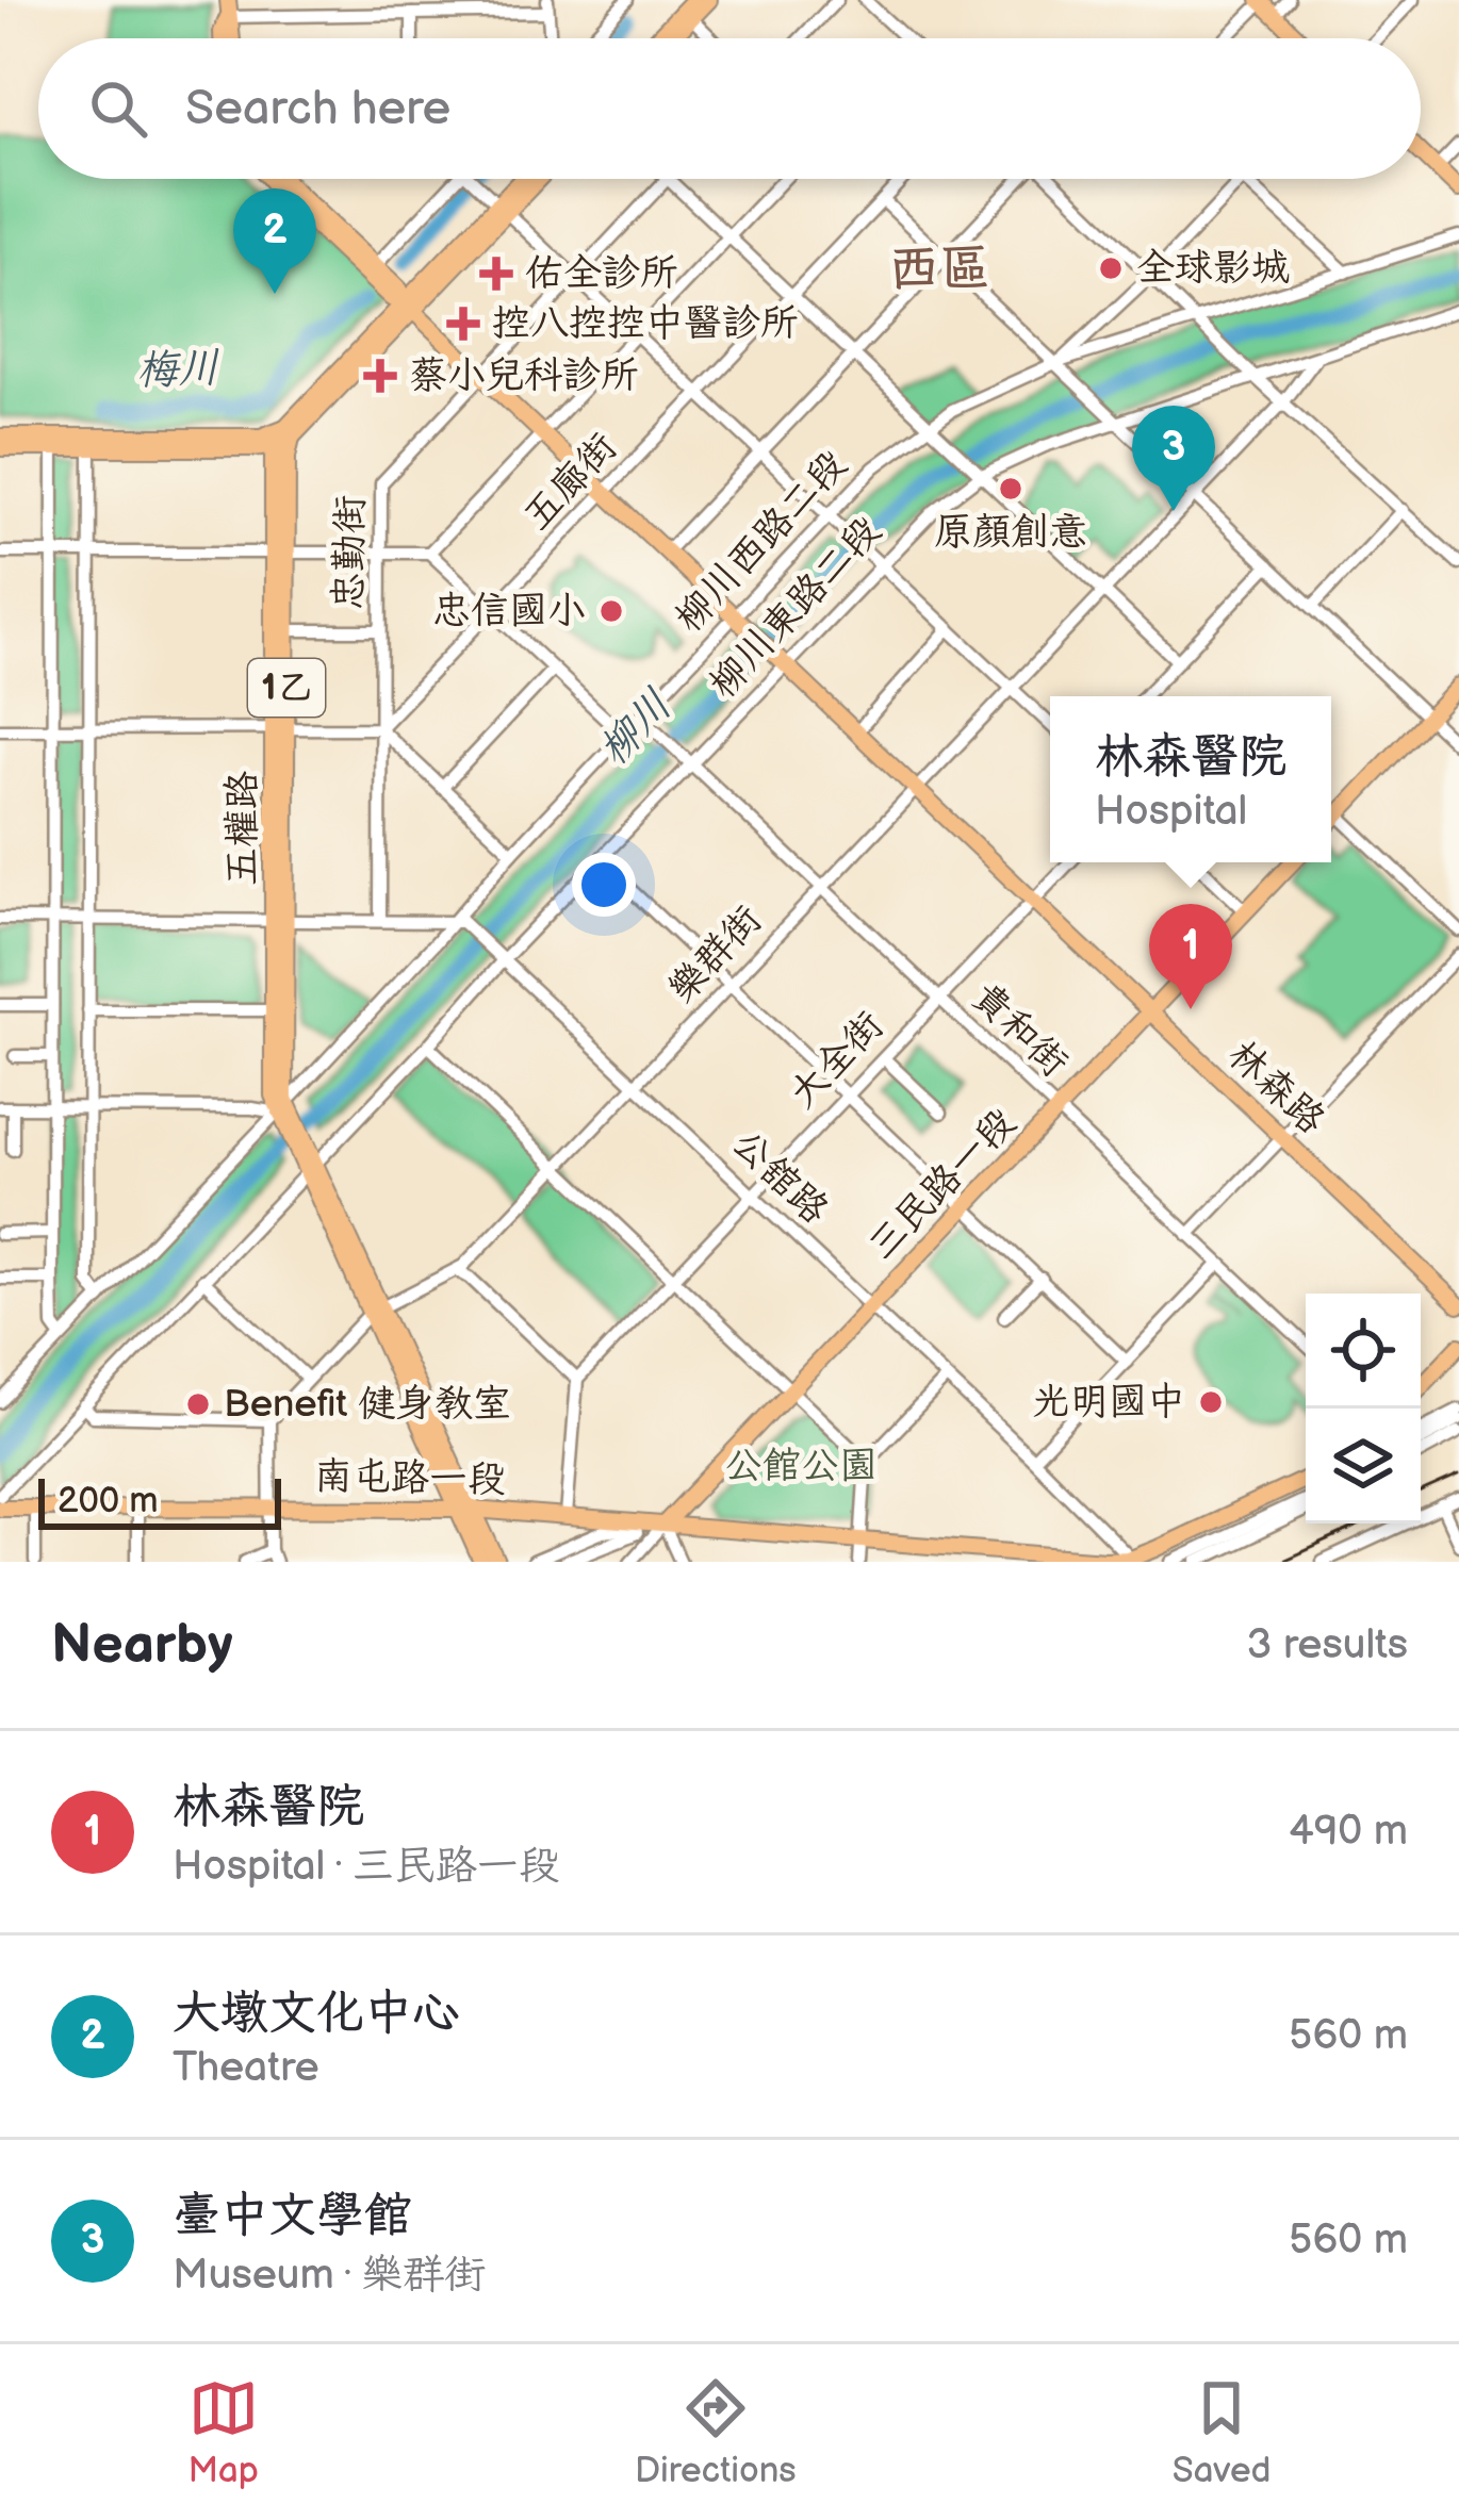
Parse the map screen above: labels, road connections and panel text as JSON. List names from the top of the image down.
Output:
{
  "streets": {
    "main road": [
      "1乙",
      "五權路",
      "林森路",
      "三民路一段",
      "南屯路一段"
    ],
    "street": [
      "五廊街",
      "柳川西路二段",
      "忠勤街",
      "柳川東路二段",
      "樂群街",
      "貴和街",
      "大全街",
      "公舘路"
    ]
  },
  "crossings": [
    ["五廊街", "忠勤街"],
    ["柳川西路二段", "1乙"],
    ["柳川西路二段", "五權路"],
    ["柳川西路二段", "貴和街"],
    ["柳川西路二段", "林森路"],
    ["柳川西路二段", "公舘路"],
    ["柳川東路二段", "1乙"],
    ["柳川東路二段", "樂群街"],
    ["柳川東路二段", "貴和街"],
    ["柳川東路二段", "林森路"],
    ["柳川東路二段", "公舘路"],
    ["1乙", "五權路"],
    ["1乙", "樂群街"],
    ["1乙", "南屯路一段"],
    ["樂群街", "貴和街"],
    ["樂群街", "林森路"],
    ["樂群街", "公舘路"],
    ["貴和街", "大全街"],
    ["貴和街", "三民路一段"],
    ["大全街", "林森路"],
    ["大全街", "公舘路"],
    ["林森路", "三民路一段"],
    ["公舘路", "三民路一段"],
    ["公舘路", "南屯路一段"],
    ["三民路一段", "南屯路一段"]
  ],
  "districts": ["西區"],
  "water": ["梅川", "柳川"],
  "parks": ["公館公園"],
  "places": {
    "other": [
      "全球影城",
      "原顏創意",
      "忠信國小",
      "光明國中",
      "Benefit 健身教室"
    ],
    "health": ["佑全診所", "控八控控中醫診所", "蔡小兒科診所"]
  },
  "scale_bar": "200 m",
  "page": {
    "search": "Search here",
    "pins": ["2", "3", "1"],
    "popup": ["林森醫院", "Hospital"],
    "scale": "200 m",
    "heading": ["Nearby", "3 results"],
    "list": [
      {
        "mark": "1",
        "name": "林森醫院",
        "note": "Hospital · 三民路一段",
        "value": "490 m"
      },
      {
        "mark": "2",
        "name": "大墩文化中心",
        "note": "Theatre",
        "value": "560 m"
      },
      {
        "mark": "3",
        "name": "臺中文學館",
        "note": "Museum · 樂群街",
        "value": "560 m"
      }
    ],
    "nav": ["Map", "Directions", "Saved"]
  }
}
